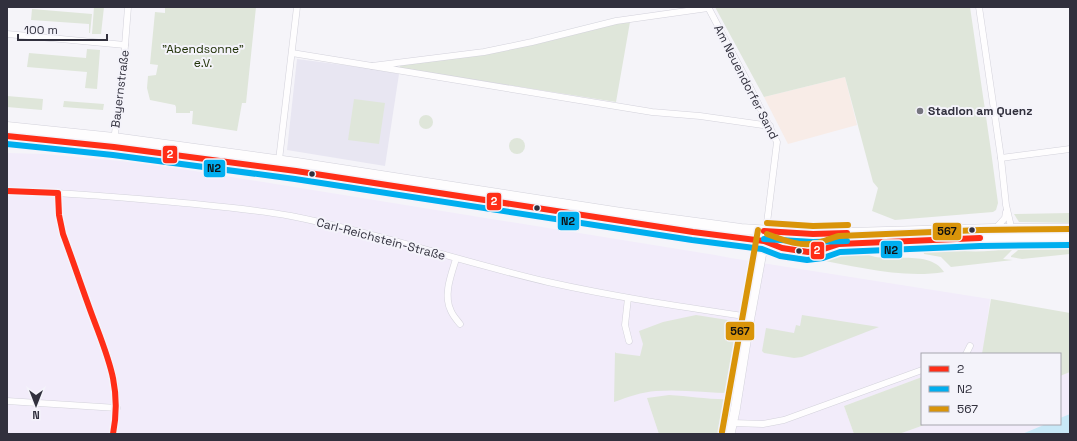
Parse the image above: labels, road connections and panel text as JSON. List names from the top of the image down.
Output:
{
  "streets": {
    "street": ["Am Neuendorfer Sand", "Bayernstraße", "Carl-Reichstein-Straße"]
  },
  "parks": ["\"Abendsonne\" e.V."],
  "places": ["Stadion am Quenz"],
  "lines": ["transit line 2", "transit line N2", "transit line 567"],
  "legend": ["2", "N2", "567"],
  "scale_bar": "100 m",
  "north": "bottom"
}
